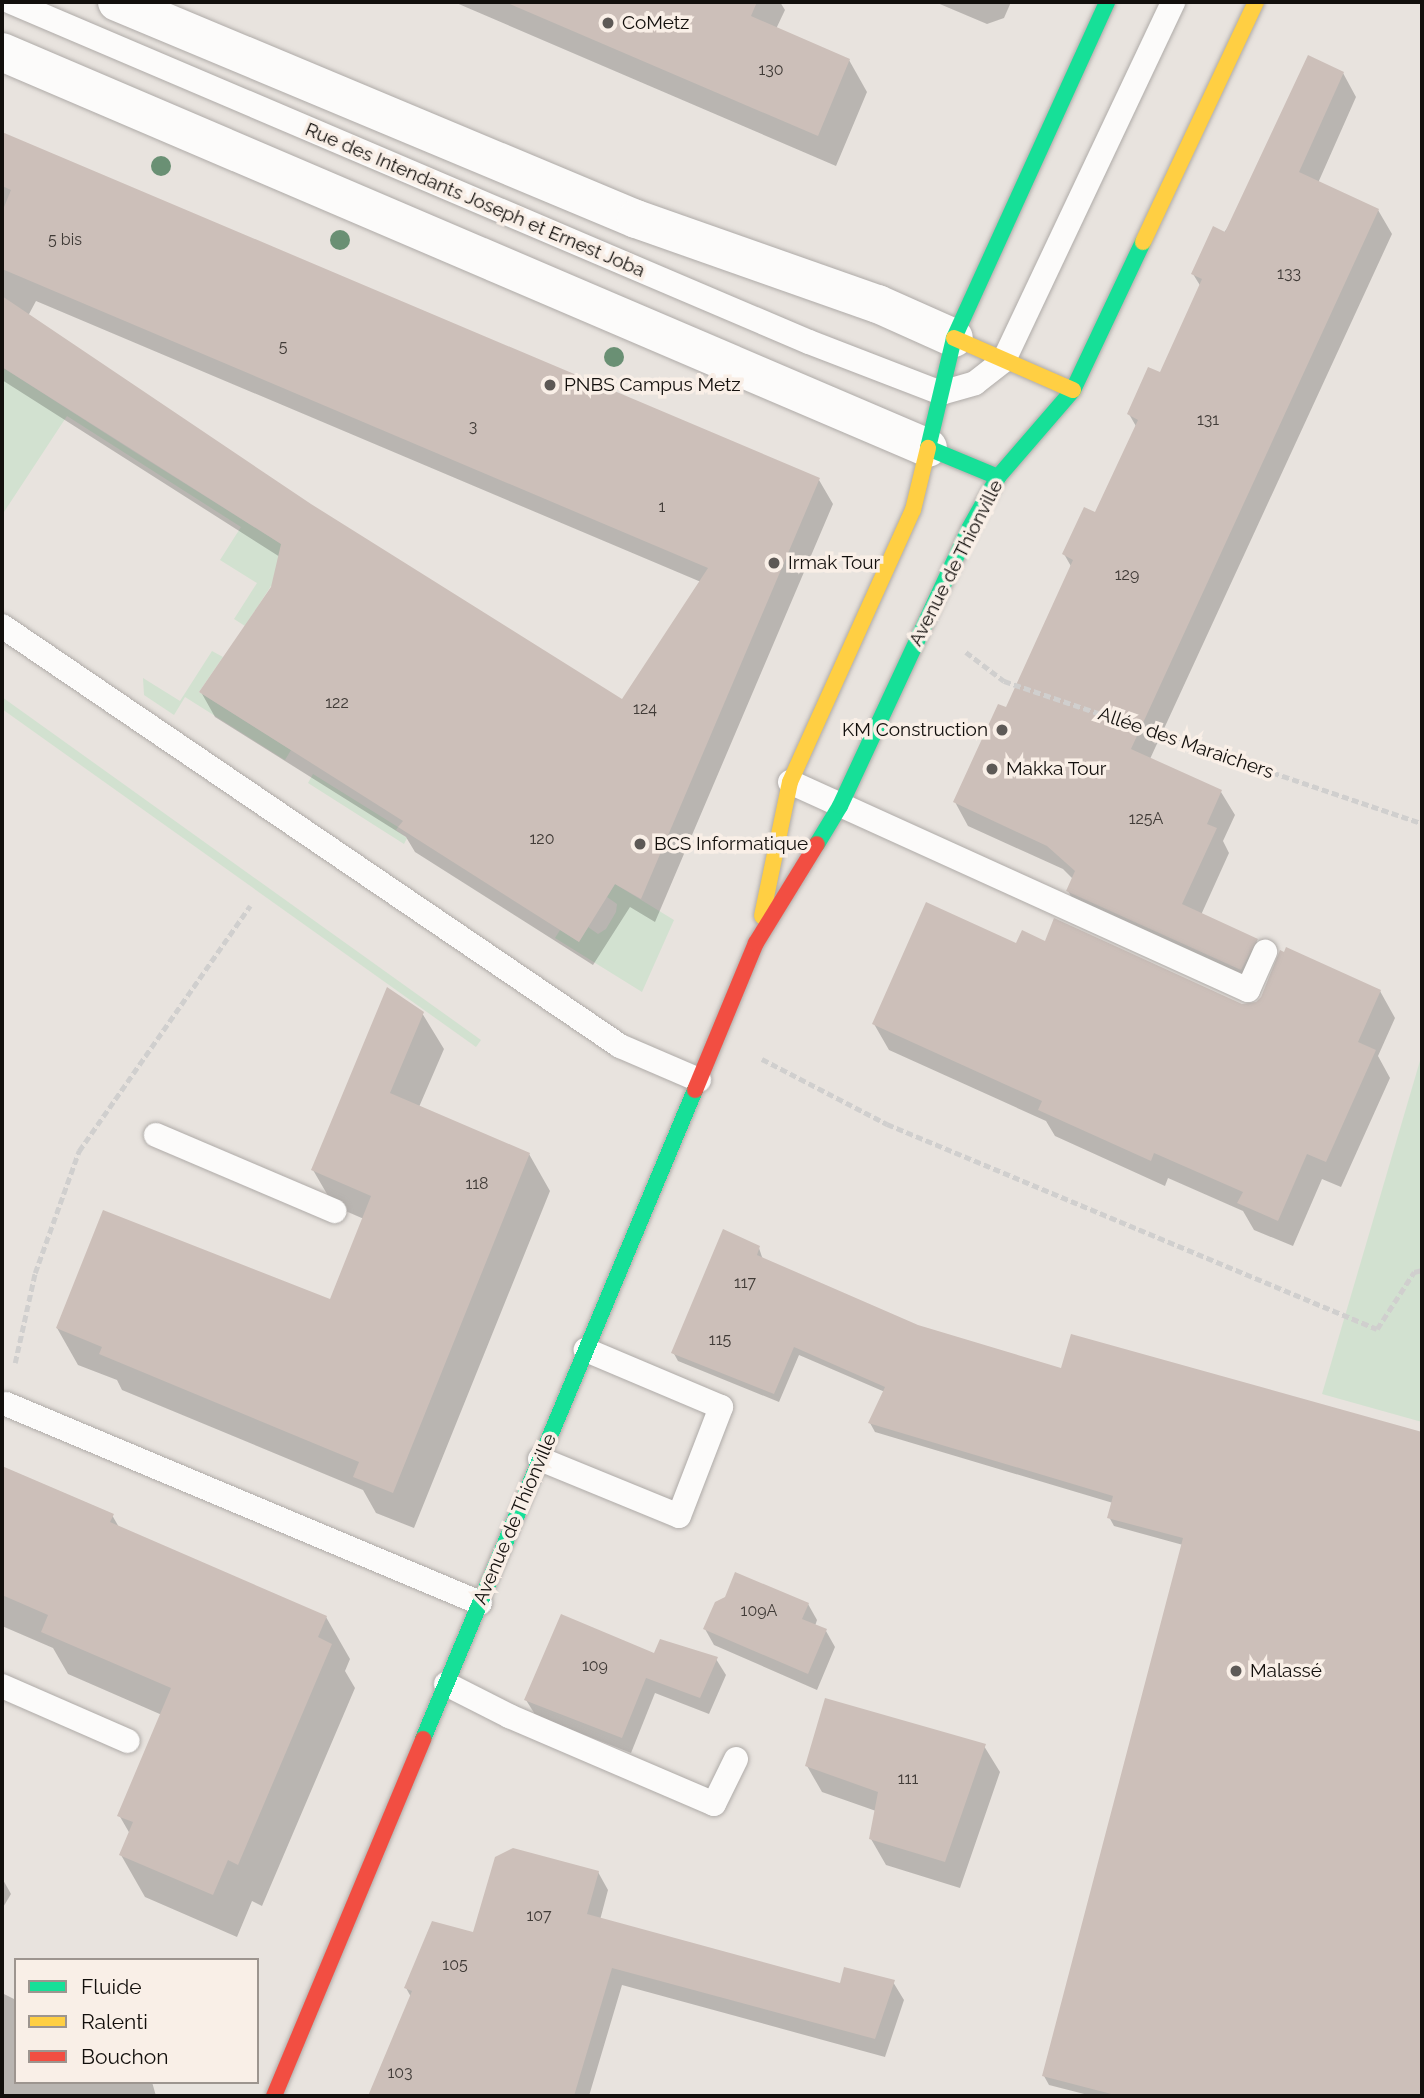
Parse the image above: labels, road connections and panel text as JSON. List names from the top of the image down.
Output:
{
  "streets": {
    "main road": ["Avenue de Thionville"],
    "lane": ["Rue des Intendants Joseph et Ernest Joba"],
    "path": ["Allée des Maraichers"]
  },
  "crossings": [
    ["Rue des Intendants Joseph et Ernest Joba", "Avenue de Thionville"]
  ],
  "places": [
    "CoMetz",
    "PNBS Campus Metz",
    "Irmak Tour",
    "KM Construction",
    "Makka Tour",
    "BCS Informatique",
    "Malassé"
  ],
  "house_numbers": [
    "130",
    "5 bis",
    "133",
    "5",
    "131",
    "3",
    "1",
    "129",
    "122",
    "124",
    "125A",
    "120",
    "118",
    "117",
    "115",
    "109A",
    "109",
    "111",
    "107",
    "105",
    "103"
  ],
  "legend": ["Fluide", "Ralenti", "Bouchon"]
}
